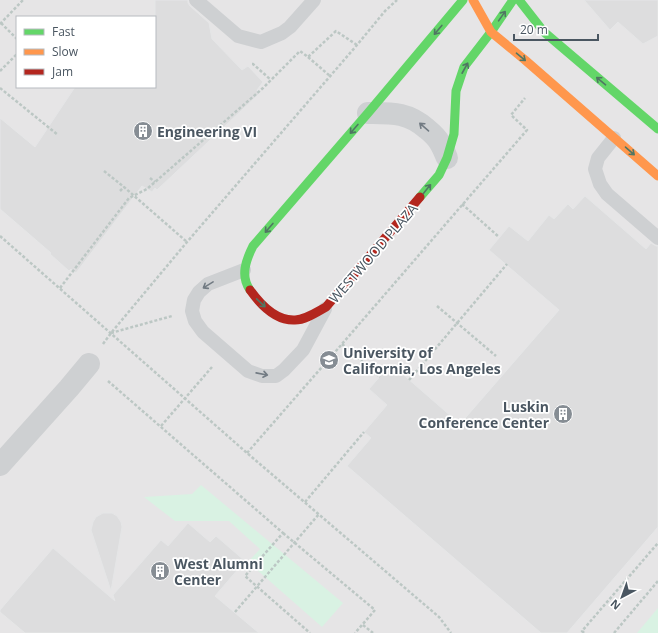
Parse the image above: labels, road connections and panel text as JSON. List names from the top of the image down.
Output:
{
  "streets": {
    "street": ["WESTWOOD PLAZA"]
  },
  "places": {
    "building": ["Engineering VI", "Luskin Conference Center", "West Alumni Center"],
    "school or university": ["University of California, Los Angeles"]
  },
  "legend": ["Fast", "Slow", "Jam"],
  "scale_bar": "20 m",
  "north": "bottom left"
}
